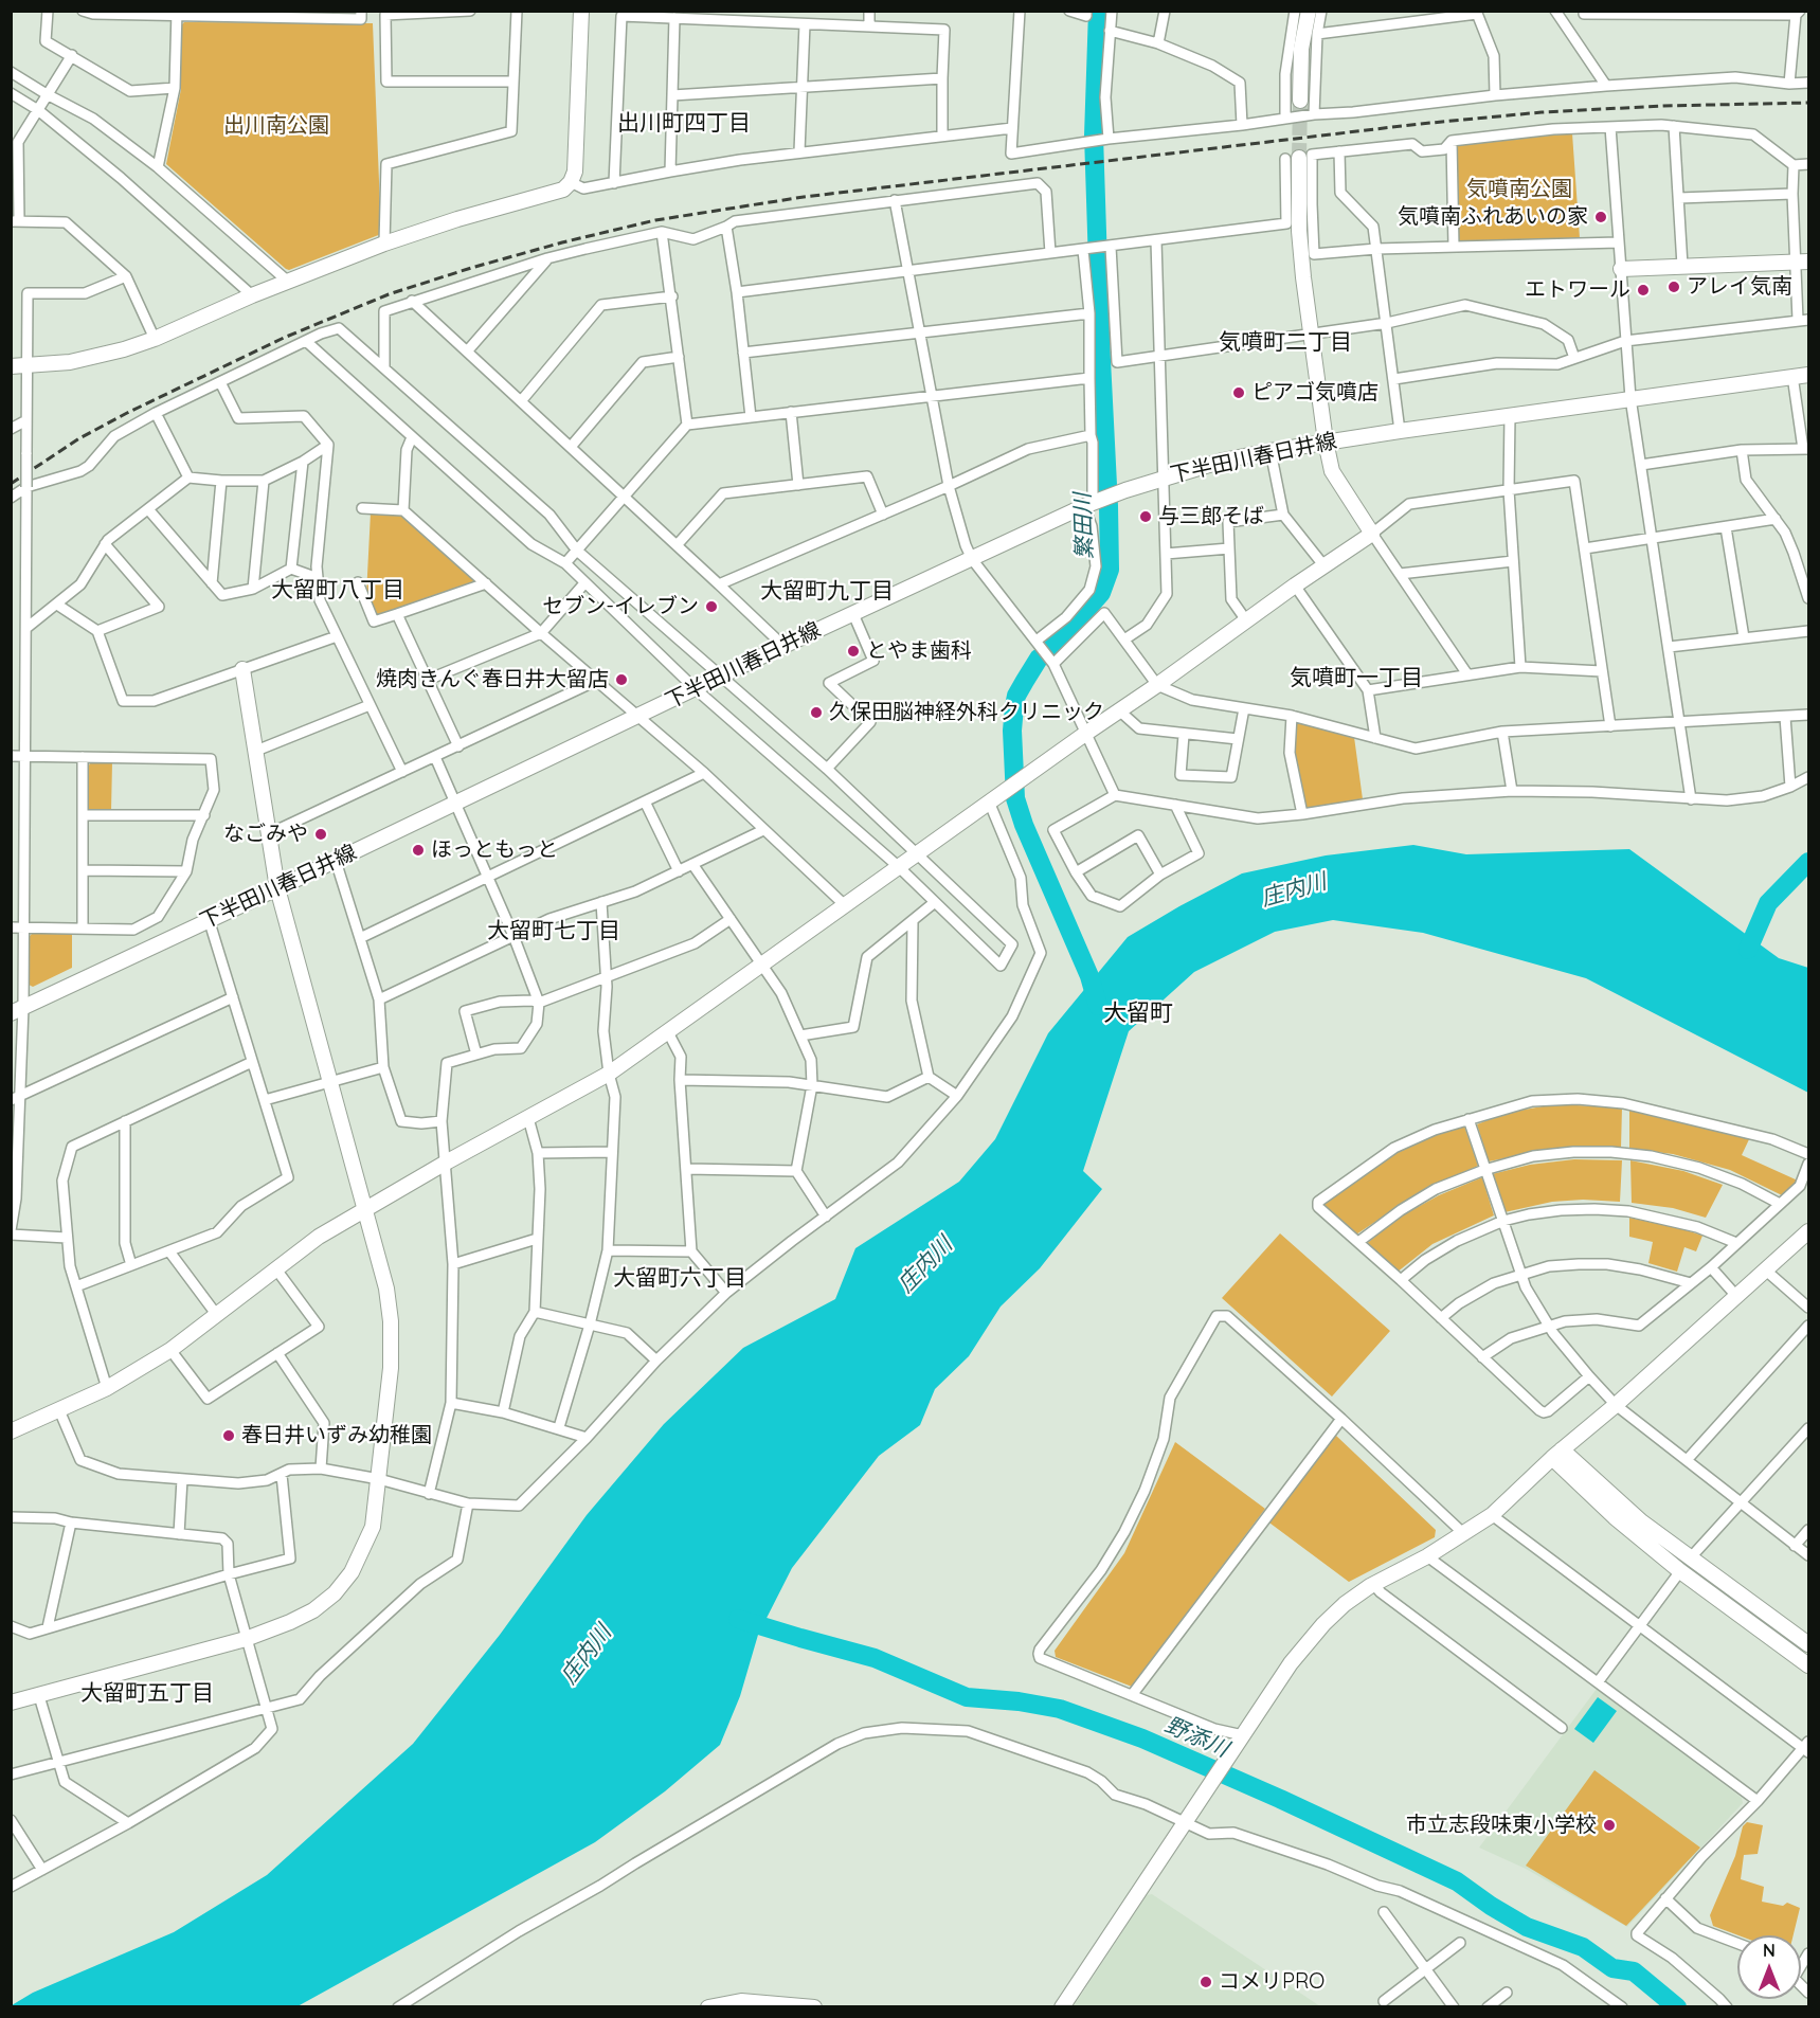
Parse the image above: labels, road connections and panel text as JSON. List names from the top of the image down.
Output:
{
  "streets": {
    "street": ["下半田川春日井線"]
  },
  "districts": [
    "出川町四丁目",
    "気噴町二丁目",
    "大留町八丁目",
    "大留町九丁目",
    "気噴町一丁目",
    "大留町七丁目",
    "大留町",
    "大留町六丁目",
    "大留町五丁目"
  ],
  "water": ["繁田川", "庄内川", "野添川"],
  "parks": ["出川南公園", "気噴南公園"],
  "places": [
    "気噴南ふれあいの家",
    "アレイ気南",
    "エトワール",
    "ピアゴ気噴店",
    "与三郎そば",
    "セブン-イレブン",
    "とやま歯科",
    "焼肉きんぐ春日井大留店",
    "久保田脳神経外科クリニック",
    "なごみや",
    "ほっともっと",
    "春日井いずみ幼稚園",
    "市立志段味東小学校",
    "コメリPRO"
  ],
  "north": "top"
}
